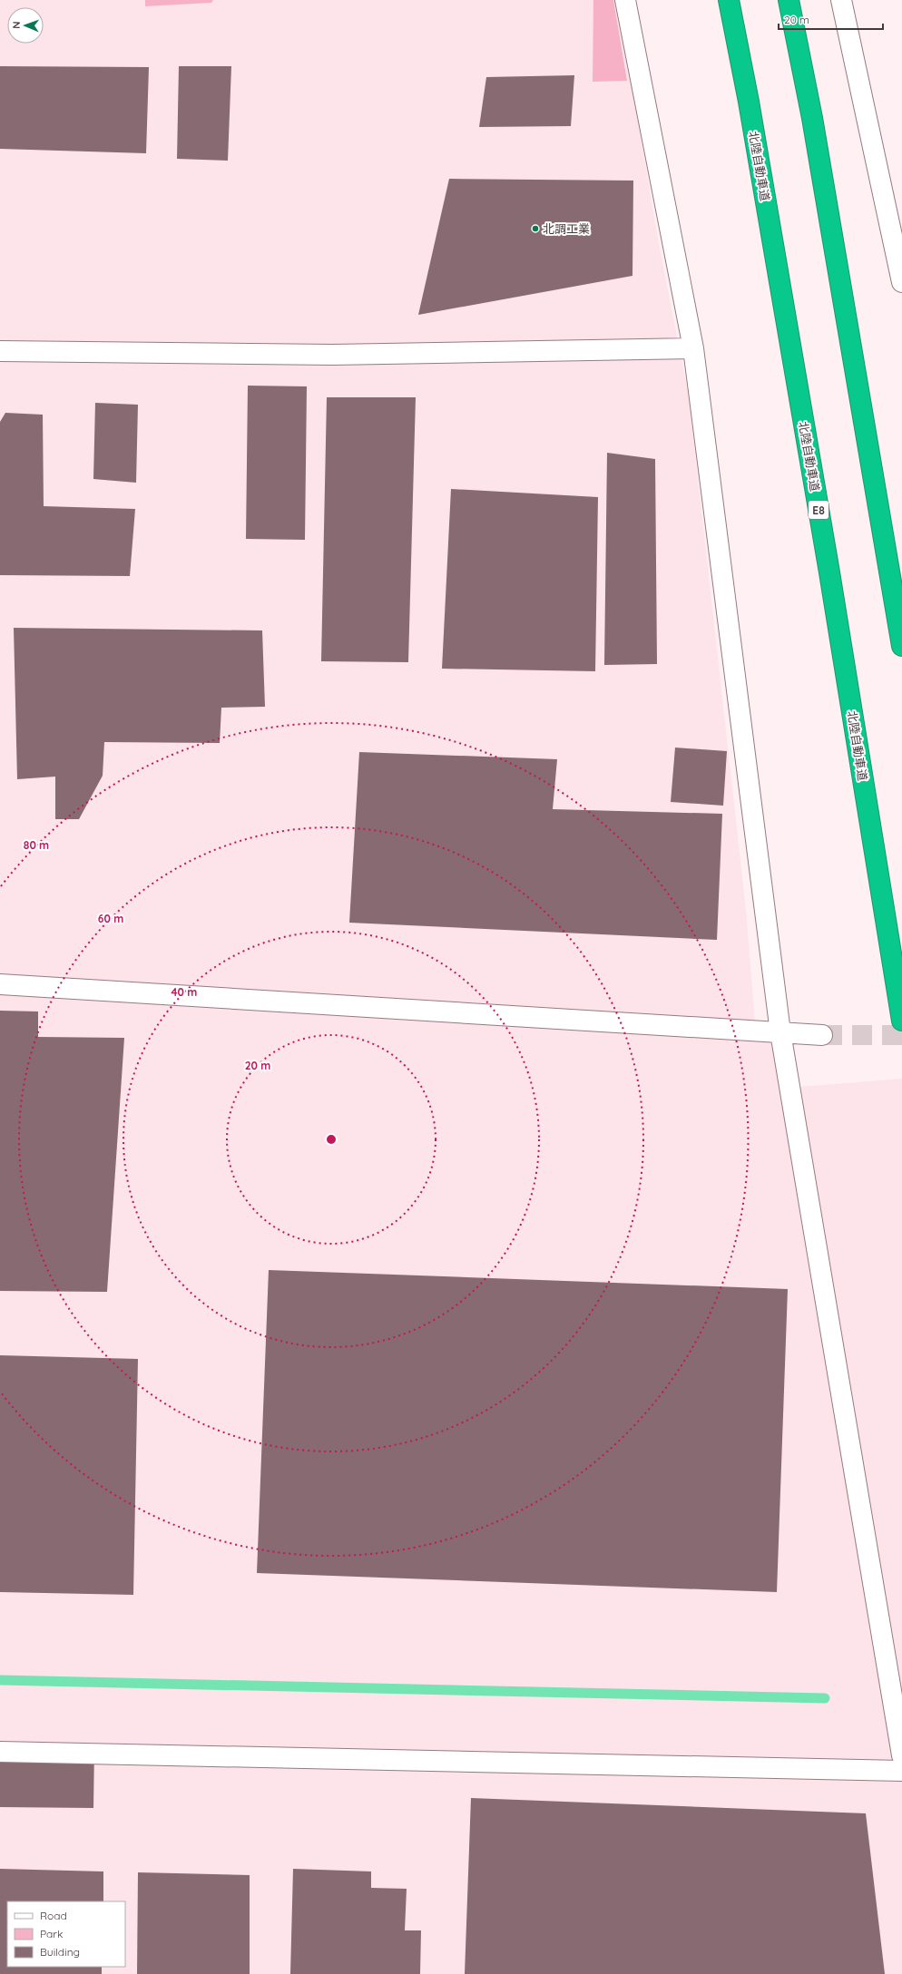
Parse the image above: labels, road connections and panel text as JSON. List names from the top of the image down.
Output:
{
  "streets": {
    "highway": ["北陸自動車道", "E8"]
  },
  "places": ["北調工業"],
  "legend": ["Road", "Park", "Building"],
  "scale_bar": "20 m",
  "north": "left",
  "rings": [
    "80 m",
    "60 m",
    "40 m",
    "20 m"
  ]
}
